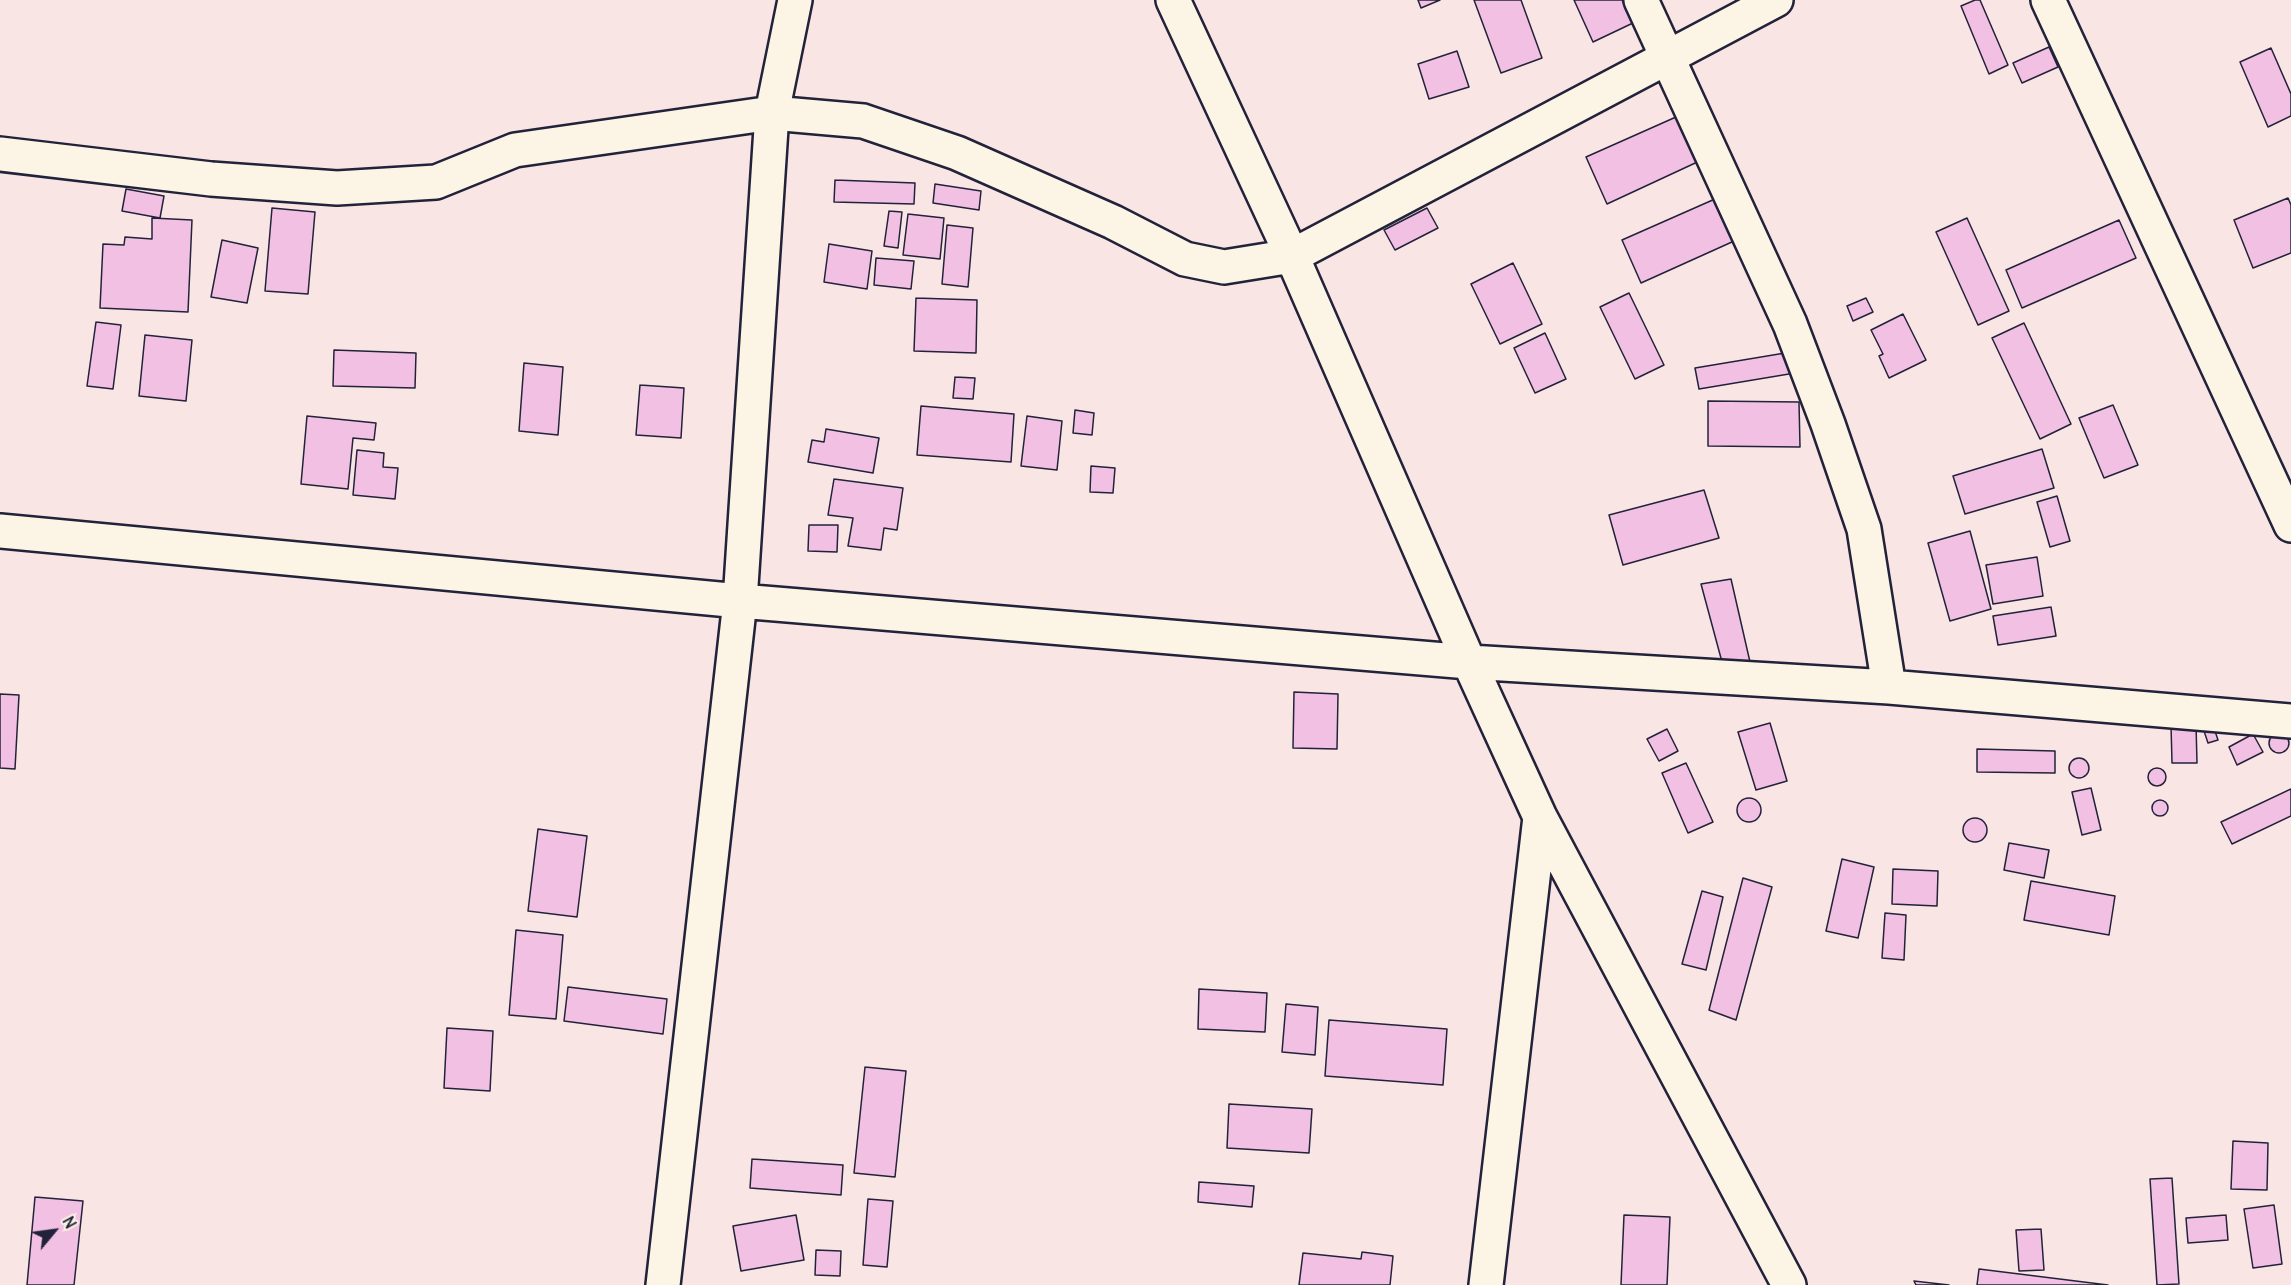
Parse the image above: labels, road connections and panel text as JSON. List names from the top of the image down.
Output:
{
  "north": "top right"
}
